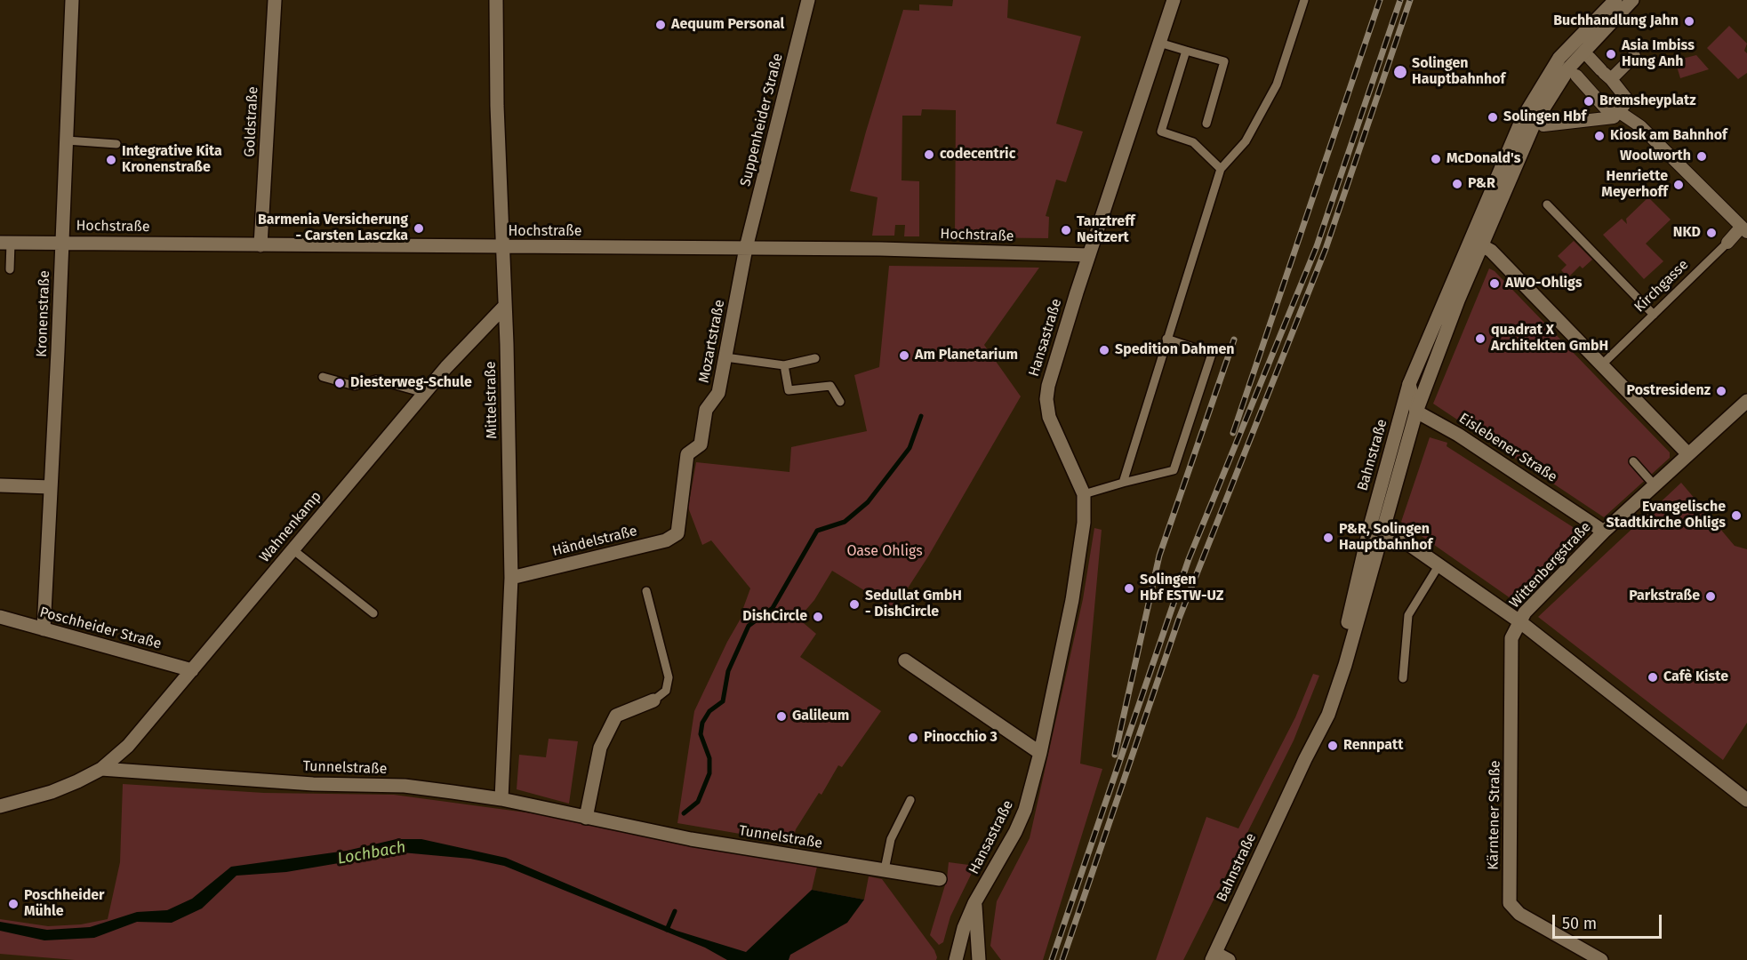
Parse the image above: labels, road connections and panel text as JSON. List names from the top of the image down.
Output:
{
  "streets": {
    "street": [
      "Suppenheider Straße",
      "Goldstraße",
      "Hochstraße",
      "Kirchgasse",
      "Kronenstraße",
      "Hansastraße",
      "Mozartstraße",
      "Mittelstraße",
      "Eislebener Straße",
      "Bahnstraße",
      "Wahnenkamp",
      "Händelstraße",
      "Wittenbergstraße",
      "Poschheider Straße",
      "Tunnelstraße",
      "Kärntener Straße"
    ]
  },
  "crossings": [
    ["Suppenheider Straße", "Hochstraße"],
    ["Suppenheider Straße", "Mozartstraße"],
    ["Goldstraße", "Hochstraße"],
    ["Hochstraße", "Kronenstraße"],
    ["Hochstraße", "Hansastraße"],
    ["Hochstraße", "Mozartstraße"],
    ["Hochstraße", "Mittelstraße"],
    ["Kronenstraße", "Poschheider Straße"],
    ["Mozartstraße", "Händelstraße"],
    ["Mittelstraße", "Wahnenkamp"],
    ["Mittelstraße", "Händelstraße"],
    ["Mittelstraße", "Tunnelstraße"],
    ["Eislebener Straße", "Bahnstraße"],
    ["Eislebener Straße", "Wittenbergstraße"],
    ["Wahnenkamp", "Poschheider Straße"],
    ["Wahnenkamp", "Tunnelstraße"],
    ["Wittenbergstraße", "Kärntener Straße"]
  ],
  "water": ["Lochbach"],
  "parks": ["Oase Ohligs"],
  "places": [
    "Buchhandlung Jahn",
    "Aequum Personal",
    "Asia Imbiss Hung Anh",
    "Solingen Hauptbahnhof",
    "Bremsheyplatz",
    "Solingen Hbf",
    "Kiosk am Bahnhof",
    "codecentric",
    "Woolworth",
    "McDonald's",
    "Integrative Kita Kronenstraße",
    "P&R",
    "Henriette Meyerhoff",
    "Barmenia Versicherung - Carsten Lasczka",
    "Tanztreff Neitzert",
    "NKD",
    "AWO-Ohligs",
    "quadrat X Architekten GmbH",
    "Spedition Dahmen",
    "Am Planetarium",
    "Diesterweg-Schule",
    "Postresidenz",
    "Evangelische Stadtkirche Ohligs",
    "P&R, Solingen Hauptbahnhof",
    "Solingen Hbf ESTW-UZ",
    "Parkstraße",
    "Sedullat GmbH - DishCircle",
    "DishCircle",
    "Cafè Kiste",
    "Galileum",
    "Pinocchio 3",
    "Rennpatt",
    "Poschheider Mühle"
  ],
  "scale_bar": "50 m"
}
